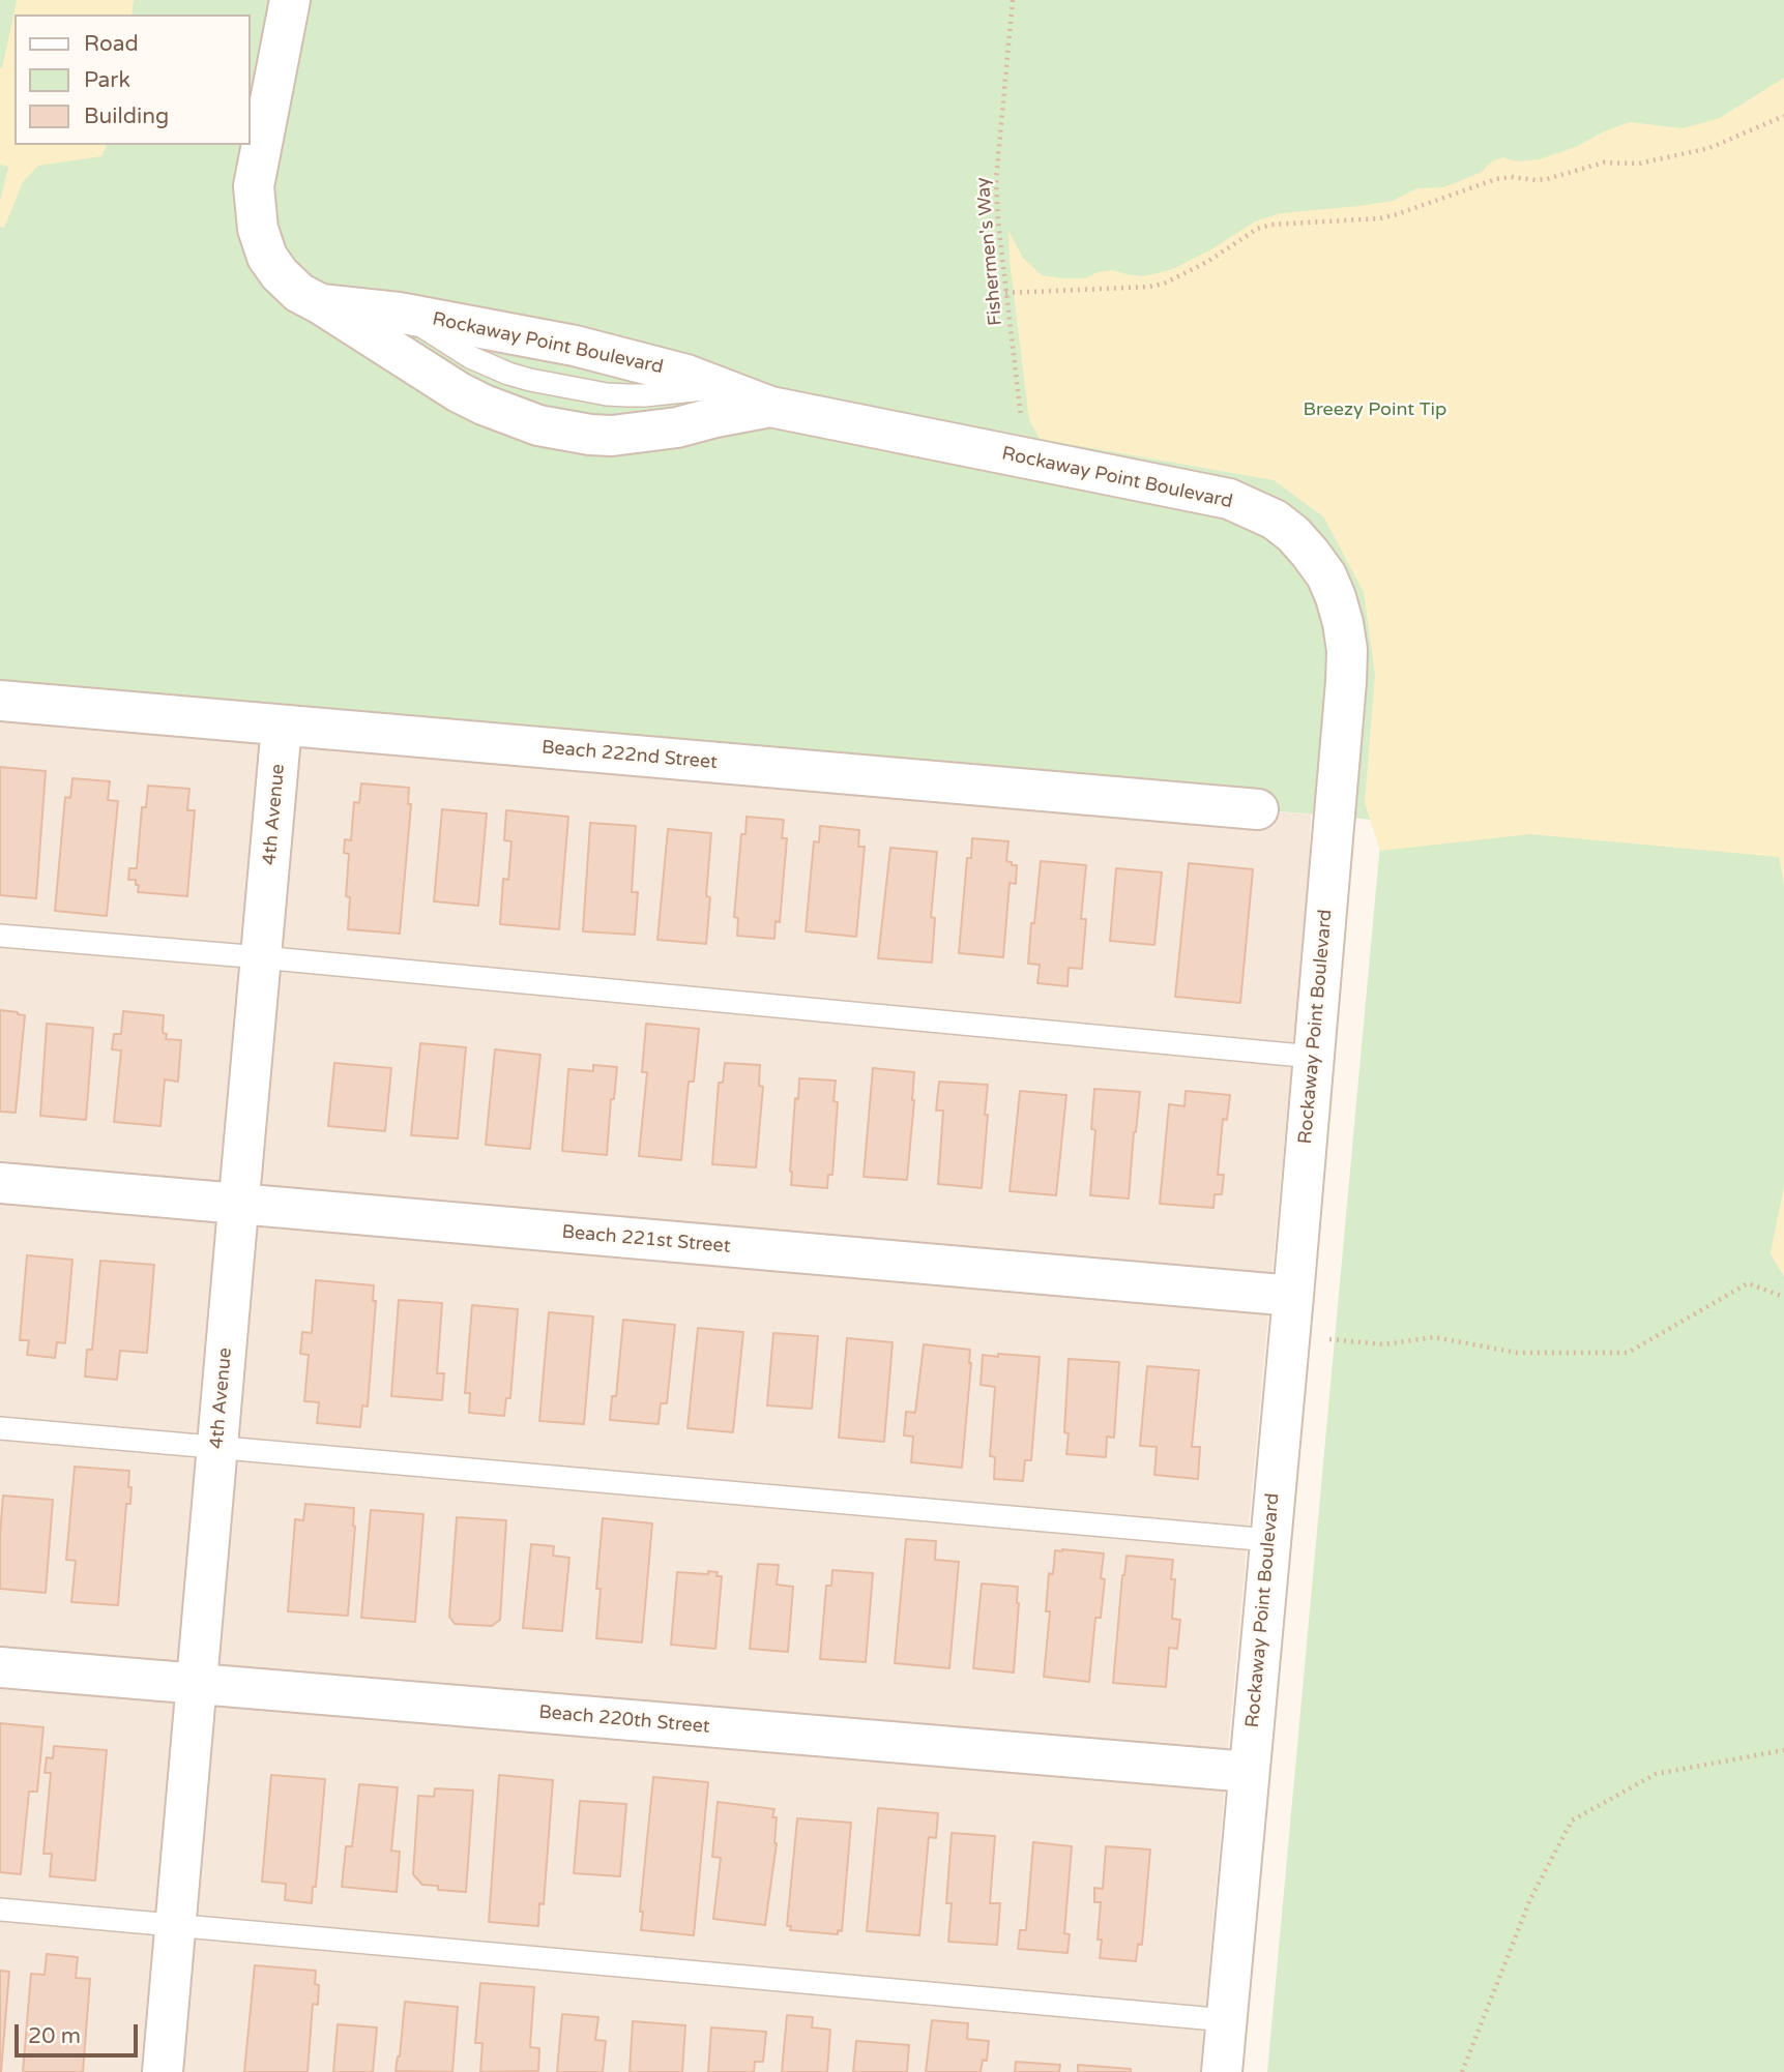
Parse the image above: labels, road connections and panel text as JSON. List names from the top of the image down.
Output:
{
  "streets": {
    "street": [
      "Rockaway Point Boulevard",
      "Beach 222nd Street",
      "4th Avenue",
      "Beach 221st Street",
      "Beach 220th Street"
    ],
    "path": ["Fishermen's Way"]
  },
  "crossings": [
    ["Fishermen's Way", "Rockaway Point Boulevard"],
    ["Rockaway Point Boulevard", "Beach 221st Street"],
    ["Rockaway Point Boulevard", "Beach 220th Street"],
    ["Beach 222nd Street", "4th Avenue"],
    ["4th Avenue", "Beach 221st Street"],
    ["4th Avenue", "Beach 220th Street"]
  ],
  "parks": ["Breezy Point Tip"],
  "legend": ["Road", "Park", "Building"],
  "scale_bar": "20 m"
}
